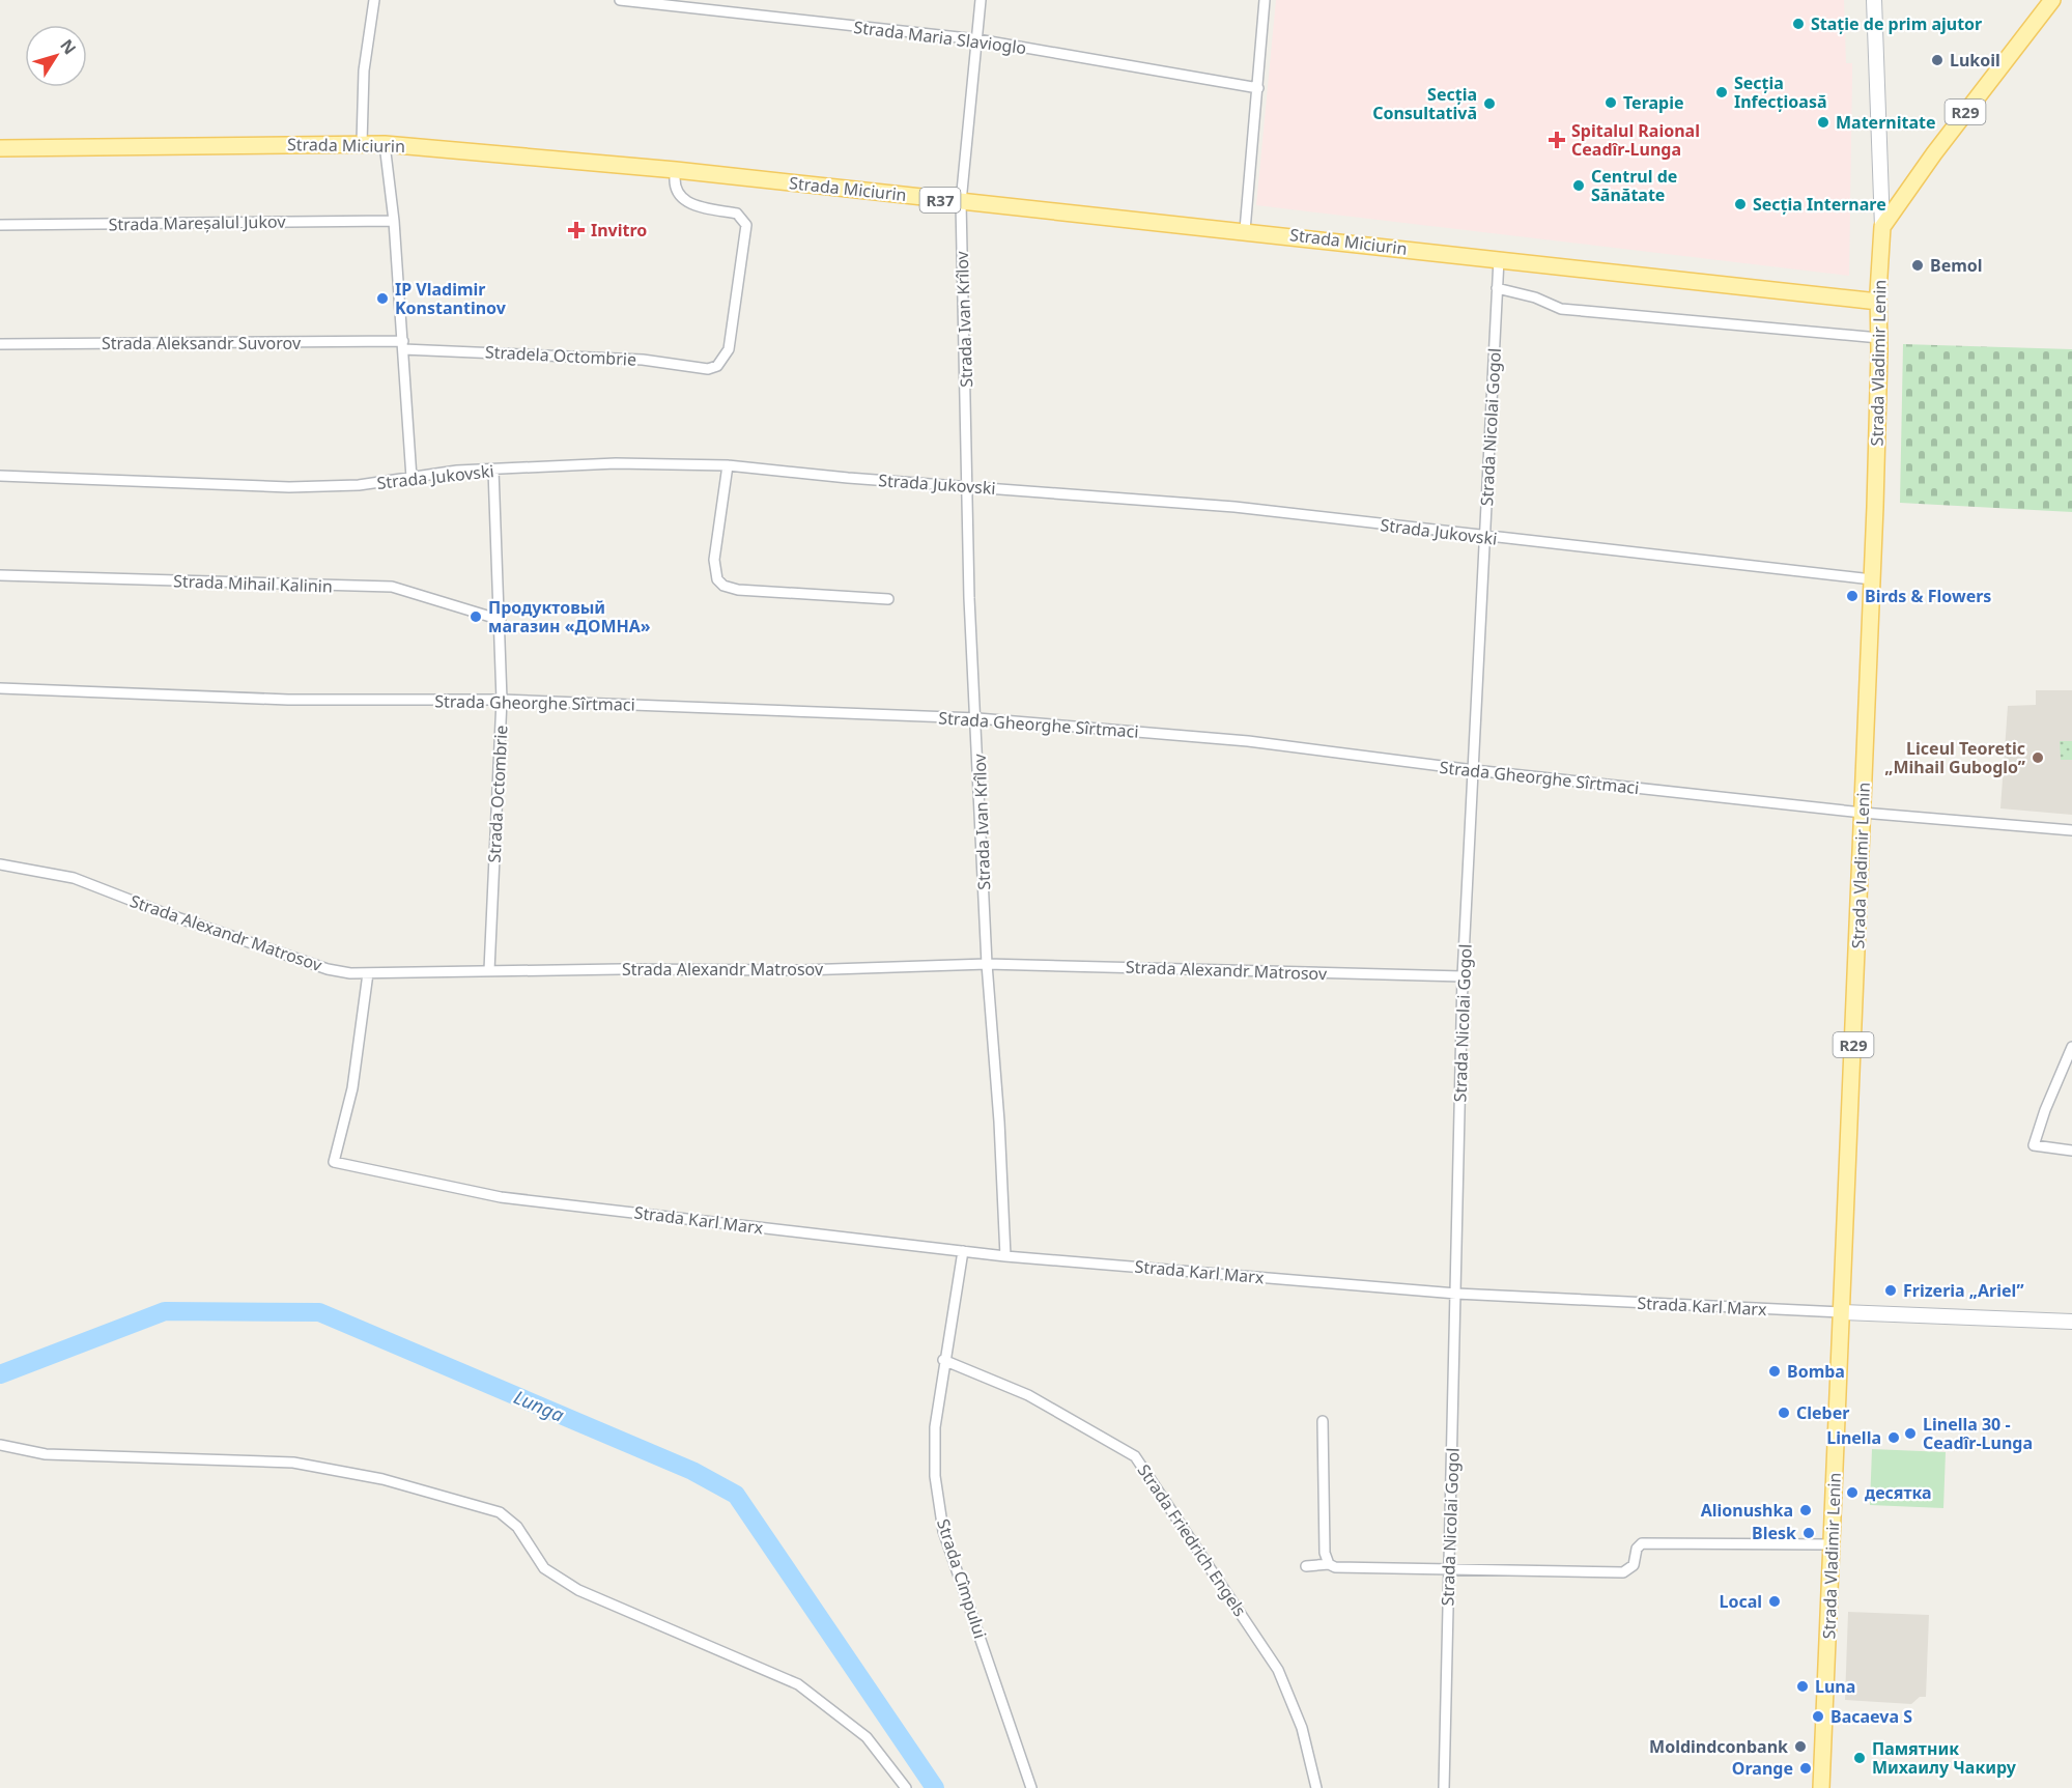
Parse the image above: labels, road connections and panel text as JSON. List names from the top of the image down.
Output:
{
  "streets": {
    "main road": [
      "R29",
      "Strada Miciurin",
      "R37",
      "Strada Vladimir Lenin"
    ],
    "street": [
      "Strada Maria Slavioglo",
      "Strada Mareșalul Jukov",
      "Strada Ivan Krîlov",
      "Strada Aleksandr Suvorov",
      "Stradela Octombrie",
      "Strada Nicolai Gogol",
      "Strada Jukovski",
      "Strada Mihail Kalinin",
      "Strada Gheorghe Sîrtmaci",
      "Strada Octombrie",
      "Strada Alexandr Matrosov",
      "Strada Karl Marx",
      "Strada Friedrich Engels",
      "Strada Cîmpului"
    ]
  },
  "crossings": [
    ["Strada Maria Slavioglo", "Strada Ivan Krîlov"],
    ["R29", "Strada Vladimir Lenin"],
    ["Strada Miciurin", "Strada Ivan Krîlov"],
    ["Strada Miciurin", "Stradela Octombrie"],
    ["Strada Miciurin", "Strada Vladimir Lenin"],
    ["Strada Miciurin", "Strada Nicolai Gogol"],
    ["Strada Ivan Krîlov", "Strada Jukovski"],
    ["Strada Ivan Krîlov", "Strada Gheorghe Sîrtmaci"],
    ["Strada Ivan Krîlov", "Strada Alexandr Matrosov"],
    ["Strada Ivan Krîlov", "Strada Karl Marx"],
    ["Strada Aleksandr Suvorov", "Stradela Octombrie"],
    ["Strada Vladimir Lenin", "Strada Jukovski"],
    ["Strada Vladimir Lenin", "Strada Gheorghe Sîrtmaci"],
    ["Strada Vladimir Lenin", "Strada Karl Marx"],
    ["Strada Nicolai Gogol", "Strada Jukovski"],
    ["Strada Nicolai Gogol", "Strada Gheorghe Sîrtmaci"],
    ["Strada Nicolai Gogol", "Strada Alexandr Matrosov"],
    ["Strada Nicolai Gogol", "Strada Karl Marx"],
    ["Strada Jukovski", "Strada Octombrie"],
    ["Strada Mihail Kalinin", "Strada Octombrie"],
    ["Strada Gheorghe Sîrtmaci", "Strada Octombrie"],
    ["Strada Octombrie", "Strada Alexandr Matrosov"],
    ["Strada Alexandr Matrosov", "Strada Karl Marx"],
    ["Strada Karl Marx", "Strada Cîmpului"],
    ["Strada Friedrich Engels", "Strada Cîmpului"]
  ],
  "water": ["Lunga"],
  "places": {
    "other": [
      "Stație de prim ajutor",
      "Lukoil",
      "Secția Infecțioasă",
      "Terapie",
      "Secția Consultativă",
      "Maternitate",
      "Centrul de Sănătate",
      "Secția Internare",
      "Bemol",
      "IP Vladimir Konstantinov",
      "Birds & Flowers",
      "Продуктовый магазин «ДОМНА»",
      "Liceul Teoretic „Mihail Guboglo”",
      "Frizeria „Ariel”",
      "Bomba",
      "Cleber",
      "Linella 30 - Ceadîr-Lunga",
      "Linella",
      "десятка",
      "Alionushka",
      "Blesk",
      "Local",
      "Luna",
      "Bacaeva S",
      "Moldindconbank",
      "Памятник Михаилу Чакиру",
      "Orange"
    ],
    "health": ["Spitalul Raional Ceadîr-Lunga", "Invitro"]
  },
  "north": "top right"
}
